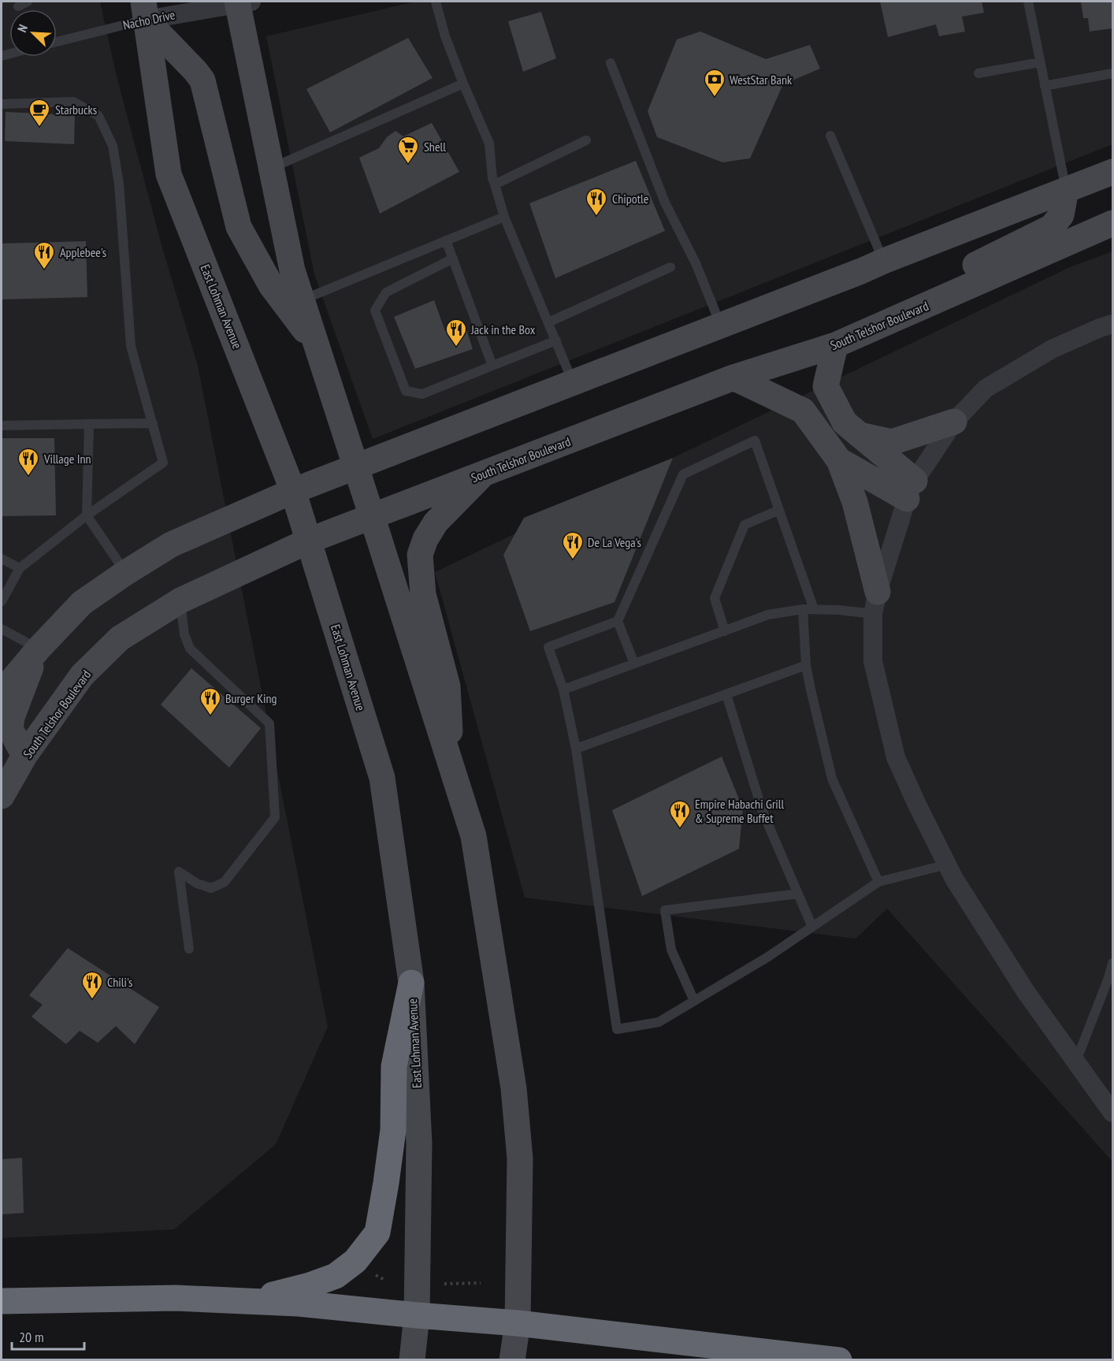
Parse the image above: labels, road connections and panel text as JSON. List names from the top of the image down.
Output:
{
  "streets": {
    "main road": ["East Lohman Avenue", "South Telshor Boulevard"],
    "street": ["Nacho Drive"]
  },
  "crossings": [
    ["Nacho Drive", "East Lohman Avenue"],
    ["East Lohman Avenue", "South Telshor Boulevard"]
  ],
  "places": {
    "bank": ["WestStar Bank"],
    "cafe": ["Starbucks"],
    "supermarket": ["Shell"],
    "restaurant": [
      "Chipotle",
      "Applebee's",
      "Jack in the Box",
      "Village Inn",
      "De La Vega's",
      "Burger King",
      "Empire Habachi Grill & Supreme Buffet",
      "Chili's"
    ]
  },
  "scale_bar": "20 m",
  "north": "top left"
}
